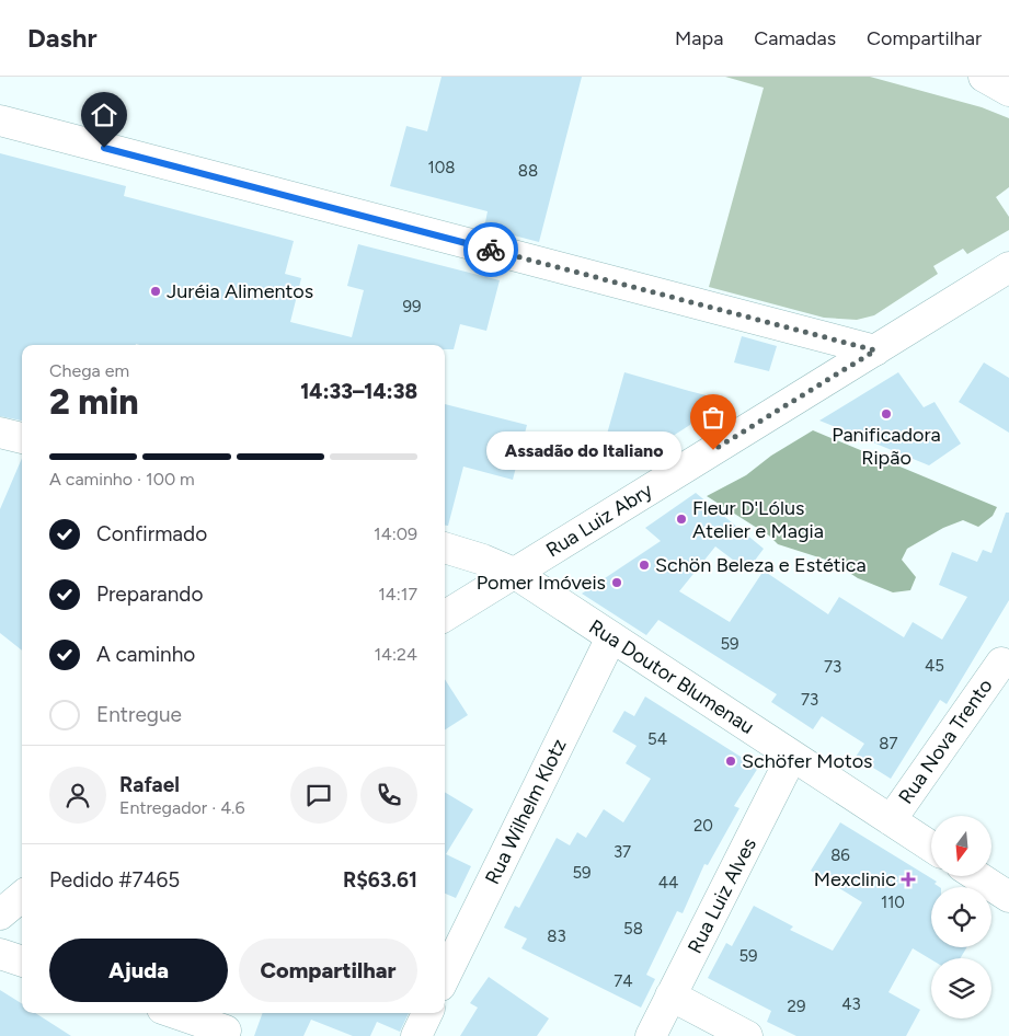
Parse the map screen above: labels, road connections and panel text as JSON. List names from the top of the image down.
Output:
{
  "streets": {
    "street": [
      "Rua Luiz Abry",
      "Rua Doutor Blumenau",
      "Rua Nova Trento",
      "Rua Wilhelm Klotz",
      "Rua Luiz Alves"
    ]
  },
  "crossings": [
    ["Rua Luiz Abry", "Rua Doutor Blumenau"],
    ["Rua Doutor Blumenau", "Rua Nova Trento"],
    ["Rua Doutor Blumenau", "Rua Wilhelm Klotz"],
    ["Rua Doutor Blumenau", "Rua Luiz Alves"]
  ],
  "places": {
    "other": [
      "Juréia Alimentos",
      "Panificadora Ripão",
      "Assadão do Italiano",
      "Fleur D'Lólus Atelier e Magia",
      "Schön Beleza e Estética",
      "Pomer Imóveis",
      "Schöfer Motos"
    ],
    "health": ["Mexclinic"]
  },
  "house_numbers": [
    "108",
    "88",
    "99",
    "59",
    "45",
    "73",
    "73",
    "54",
    "87",
    "20",
    "37",
    "86",
    "59",
    "44",
    "110",
    "58",
    "83",
    "59",
    "74",
    "43",
    "29"
  ],
  "north": "bottom",
  "page": {
    "header": "Dashr",
    "nav": ["Mapa", "Camadas", "Compartilhar"],
    "heading": ["2 min", "Chega em", "14:33–14:38"],
    "panel": [
      "Rafael",
      "Entregador · 4.6",
      "Pedido #7465",
      "R$63.61"
    ],
    "bubble": "Assadão do Italiano",
    "bar": "A caminho · 100 m",
    "list": [
      ["Confirmado", "14:09"],
      ["Preparando", "14:17"],
      ["A caminho", "14:24"],
      "Entregue"
    ],
    "buttons": ["Ajuda", "Compartilhar"]
  }
}
